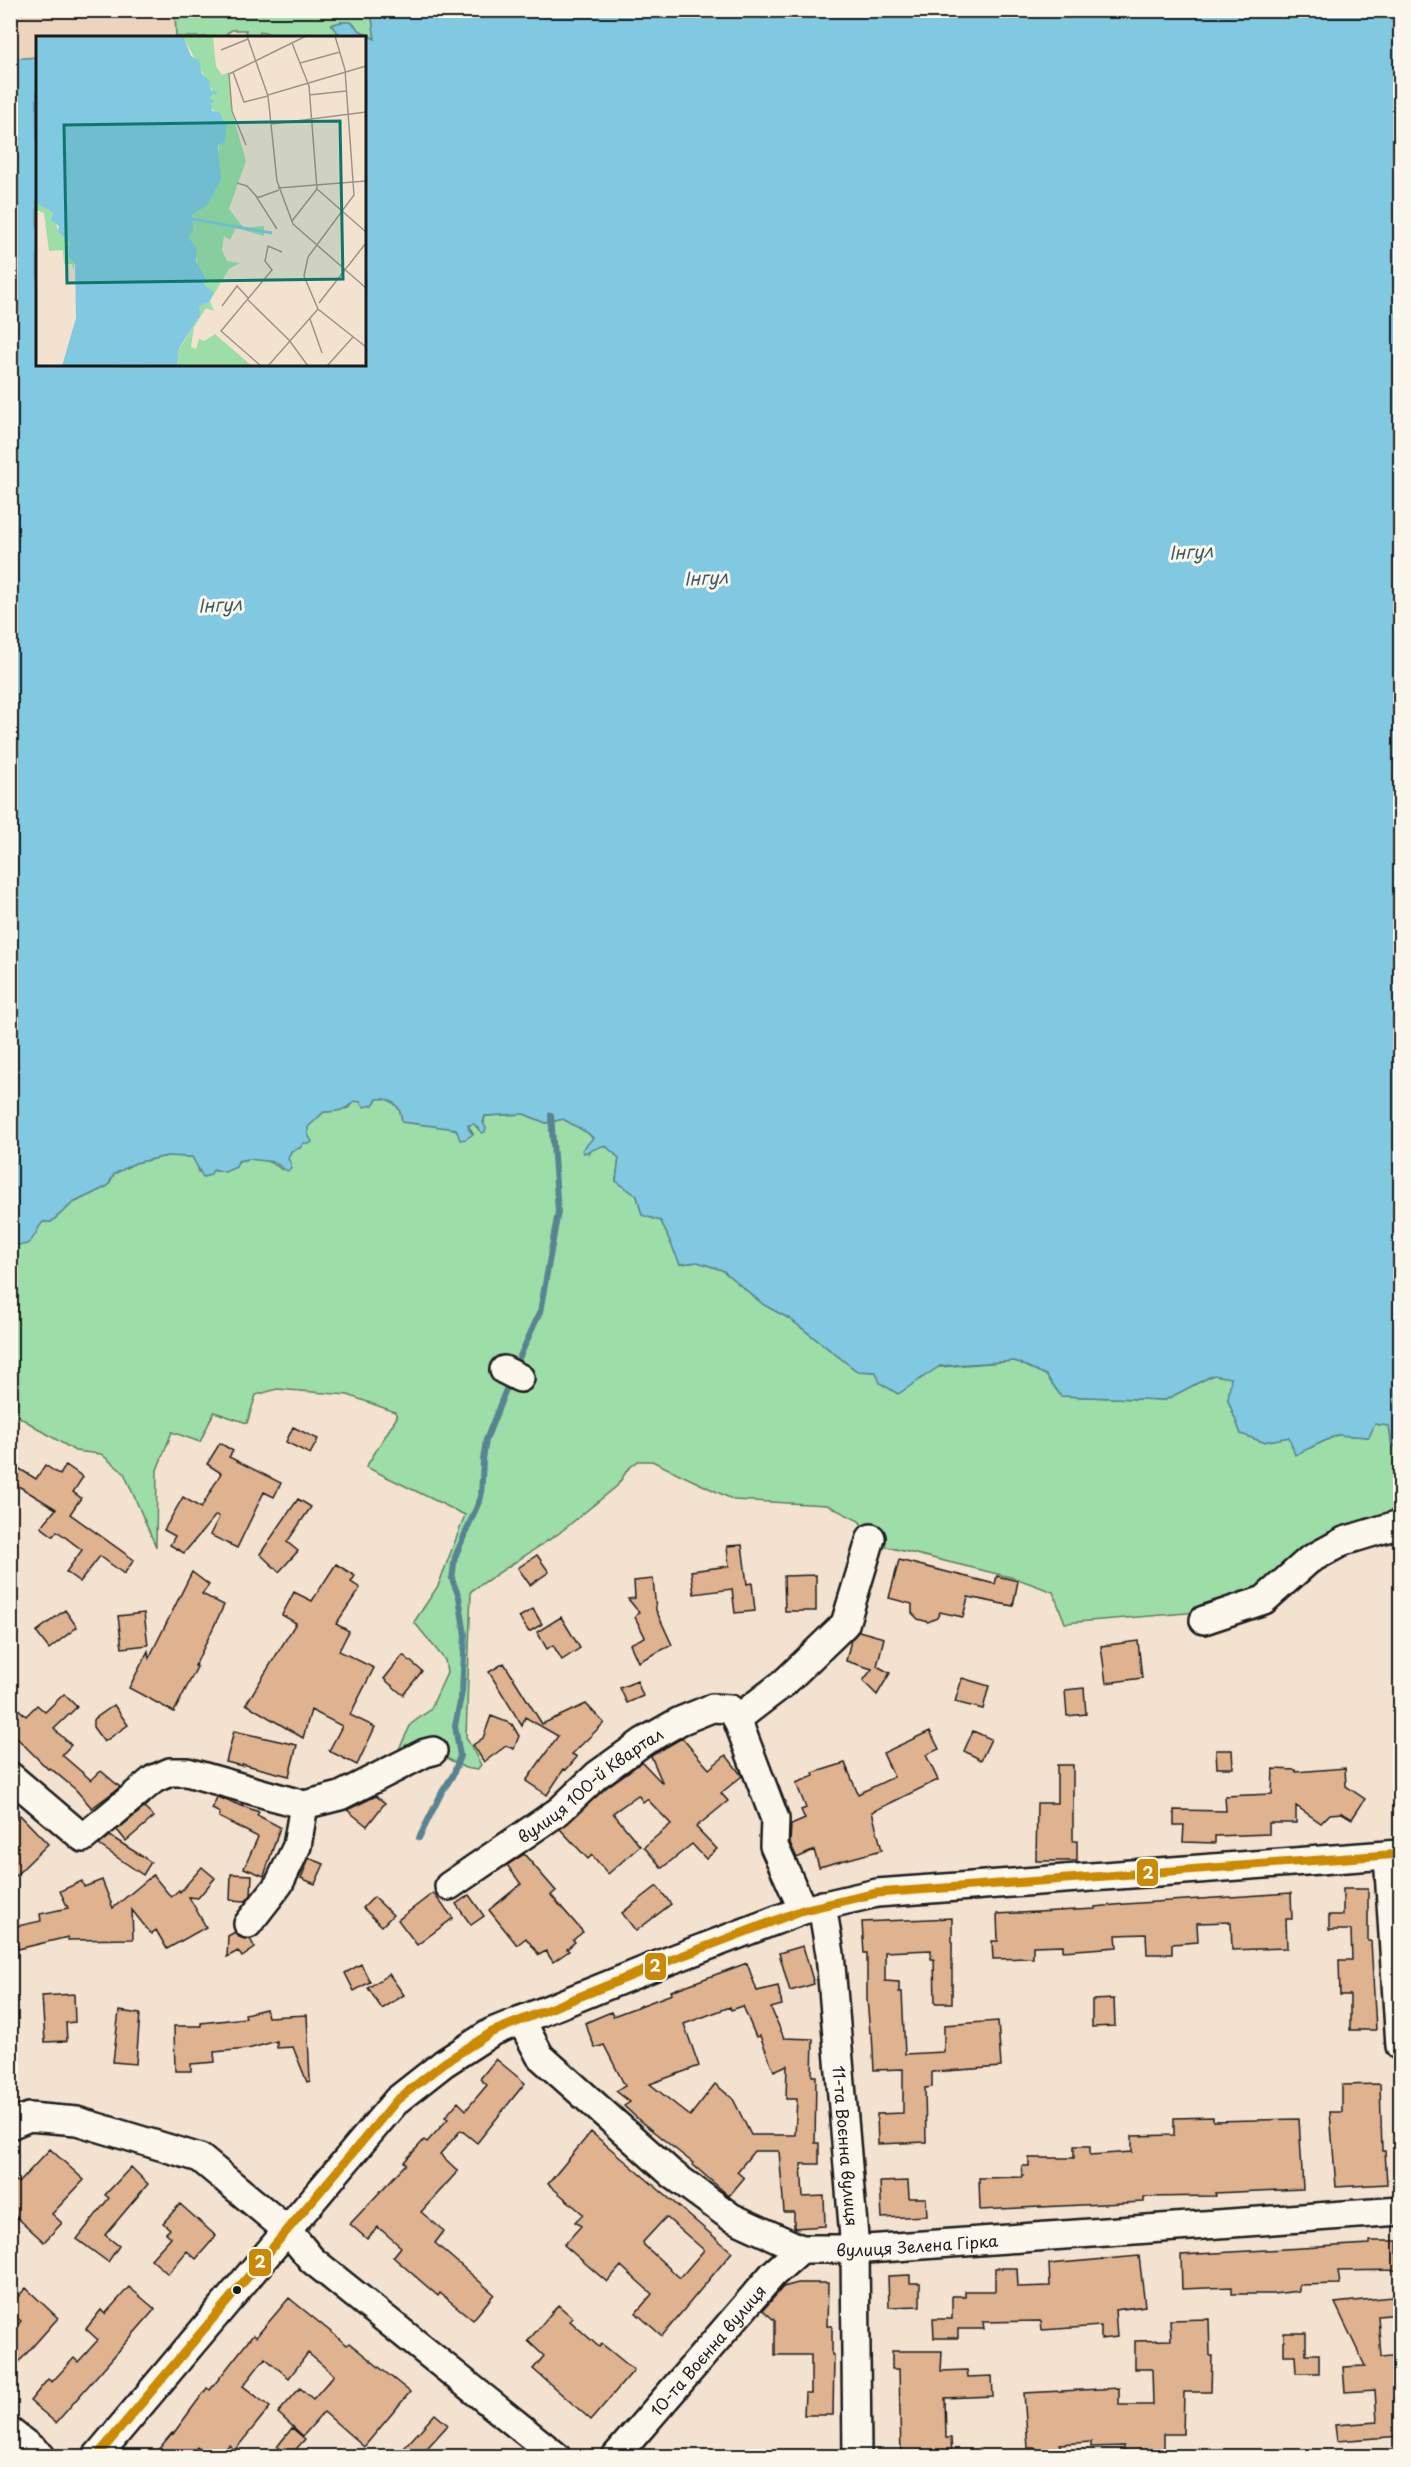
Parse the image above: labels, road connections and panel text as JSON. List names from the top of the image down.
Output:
{
  "streets": {
    "street": [
      "вулиця 100-й Квартал",
      "11-та Воєнна вулиця",
      "вулиця Зелена Гірка",
      "10-та Воєнна вулиця"
    ]
  },
  "crossings": [
    ["11-та Воєнна вулиця", "вулиця Зелена Гірка"],
    ["вулиця Зелена Гірка", "10-та Воєнна вулиця"]
  ],
  "water": ["Інгул"],
  "lines": ["transit line 2"]
}
